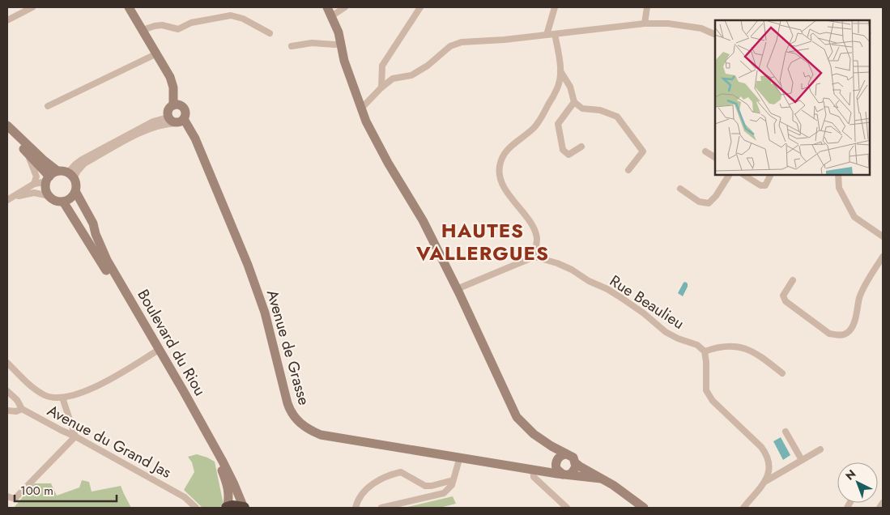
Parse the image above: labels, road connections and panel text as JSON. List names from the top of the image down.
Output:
{
  "streets": {
    "street": [
      "Rue Beaulieu",
      "Boulevard du Riou",
      "Avenue de Grasse",
      "Avenue du Grand Jas"
    ]
  },
  "districts": ["HAUTES VALLERGUES"],
  "scale_bar": "100 m",
  "north": "top left"
}
